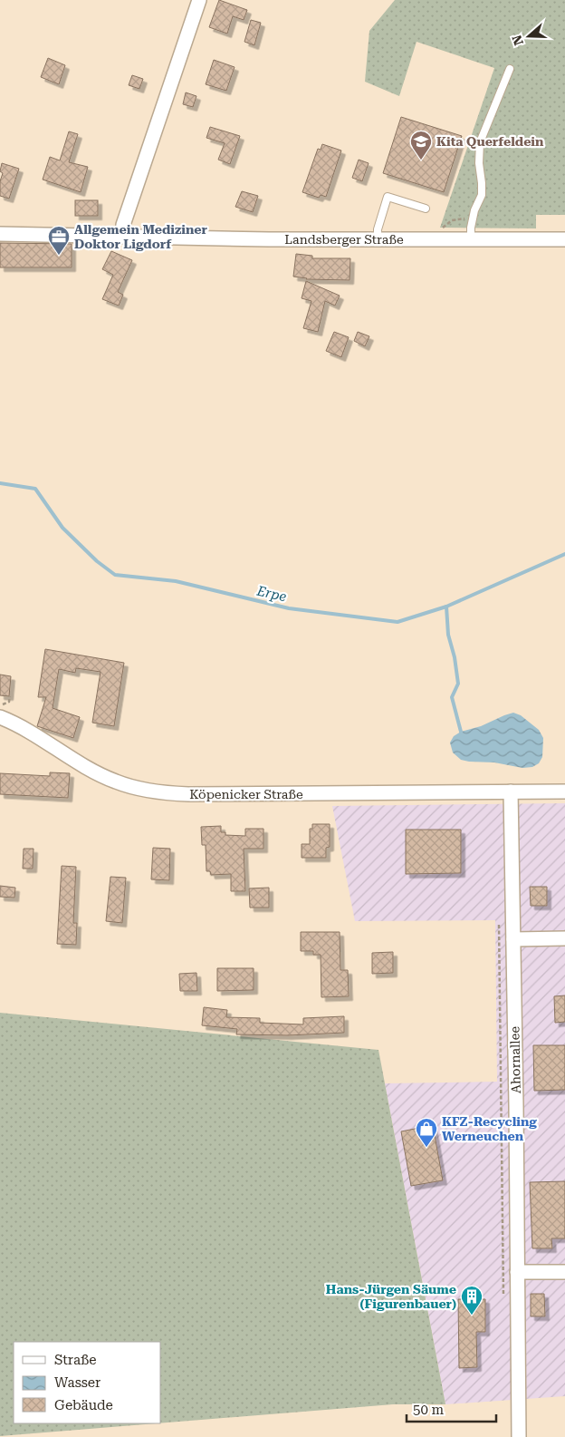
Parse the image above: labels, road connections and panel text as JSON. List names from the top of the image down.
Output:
{
  "streets": {
    "street": ["Landsberger Straße", "Köpenicker Straße", "Ahornallee"]
  },
  "crossings": [
    ["Köpenicker Straße", "Ahornallee"]
  ],
  "water": ["Erpe"],
  "places": {
    "school or university": ["Kita Querfeldein"],
    "office": ["Allgemein Mediziner Doktor Ligdorf"],
    "shop": ["KFZ-Recycling Werneuchen"],
    "building": ["Hans-Jürgen Säume (Figurenbauer)"]
  },
  "legend": ["Straße", "Wasser", "Gebäude"],
  "scale_bar": "50 m",
  "north": "left"
}
